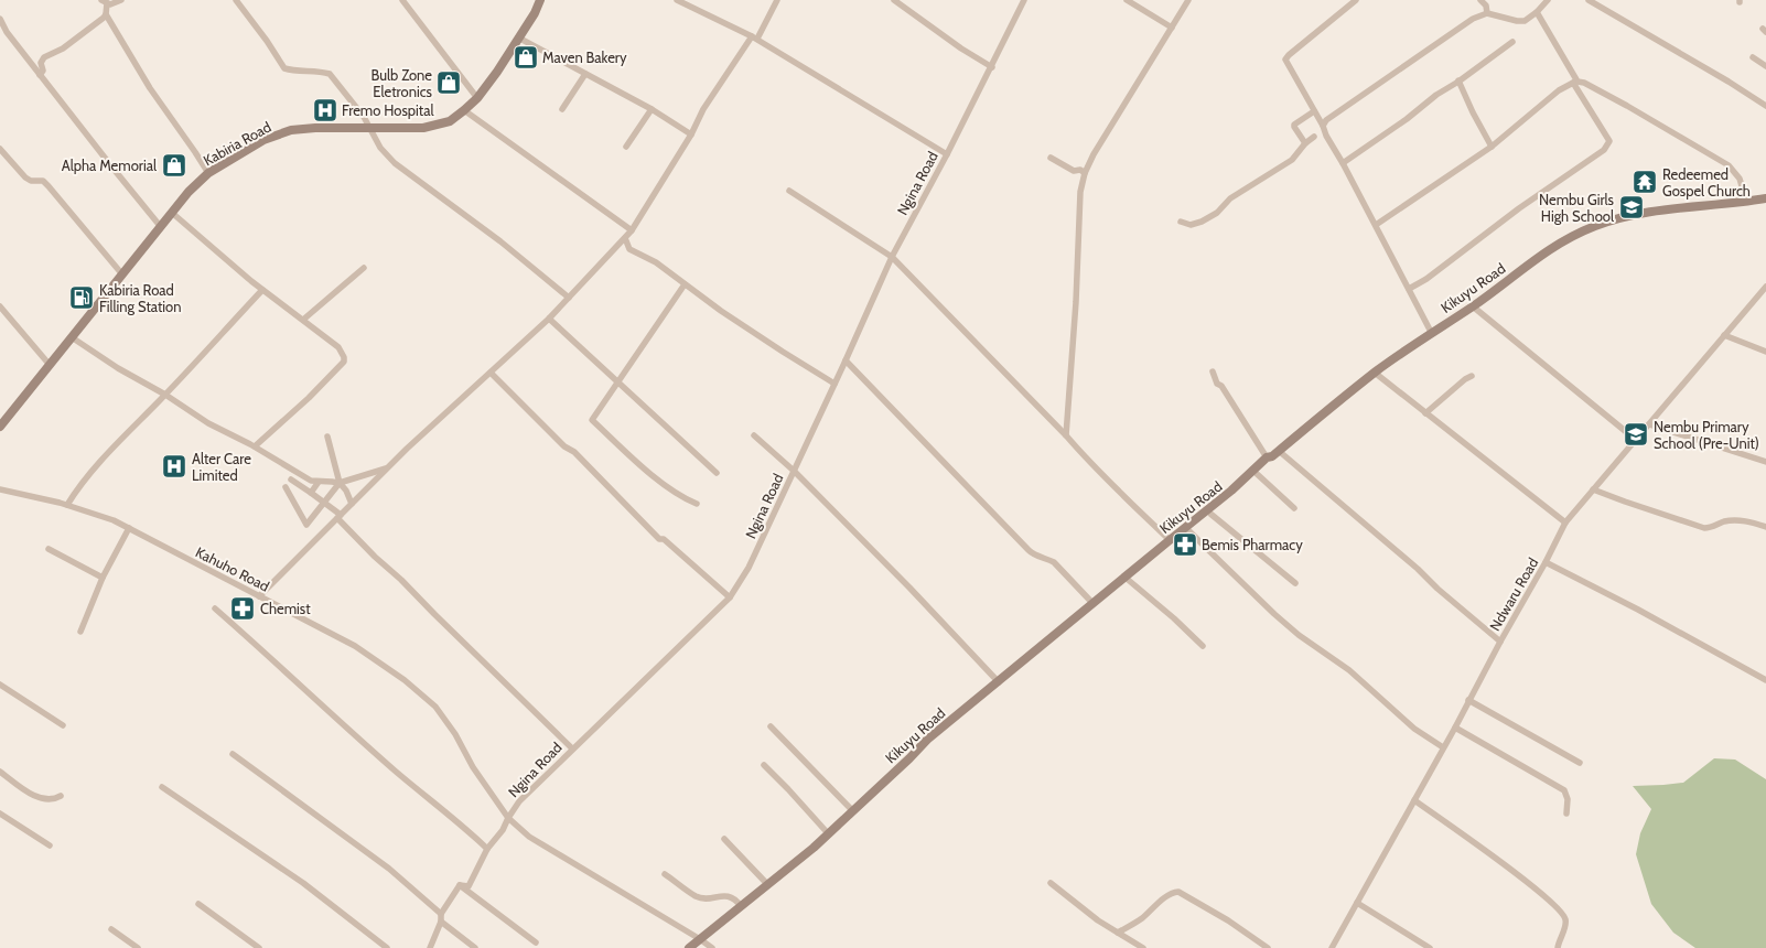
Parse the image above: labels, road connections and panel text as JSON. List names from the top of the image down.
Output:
{
  "streets": {
    "main road": ["Kabiria Road", "Kikuyu Road"],
    "street": ["Ngina Road", "Kahuho Road", "Ndwaru Road"]
  },
  "crossings": [
    ["Ngina Road", "Kahuho Road"],
    ["Kikuyu Road", "Kahuho Road"]
  ],
  "places": {
    "shop": ["Maven Bakery", "Bulb Zone Eletronics", "Alpha Memorial"],
    "hospital": ["Fremo Hospital", "Alter Care Limited"],
    "temple": ["Redeemed Gospel Church"],
    "school or university": ["Nembu Girls High School", "Nembu Primary School (Pre-Unit)"],
    "fuel station": ["Kabiria Road Filling Station"],
    "pharmacy": ["Bemis Pharmacy", "Chemist"]
  }
}
